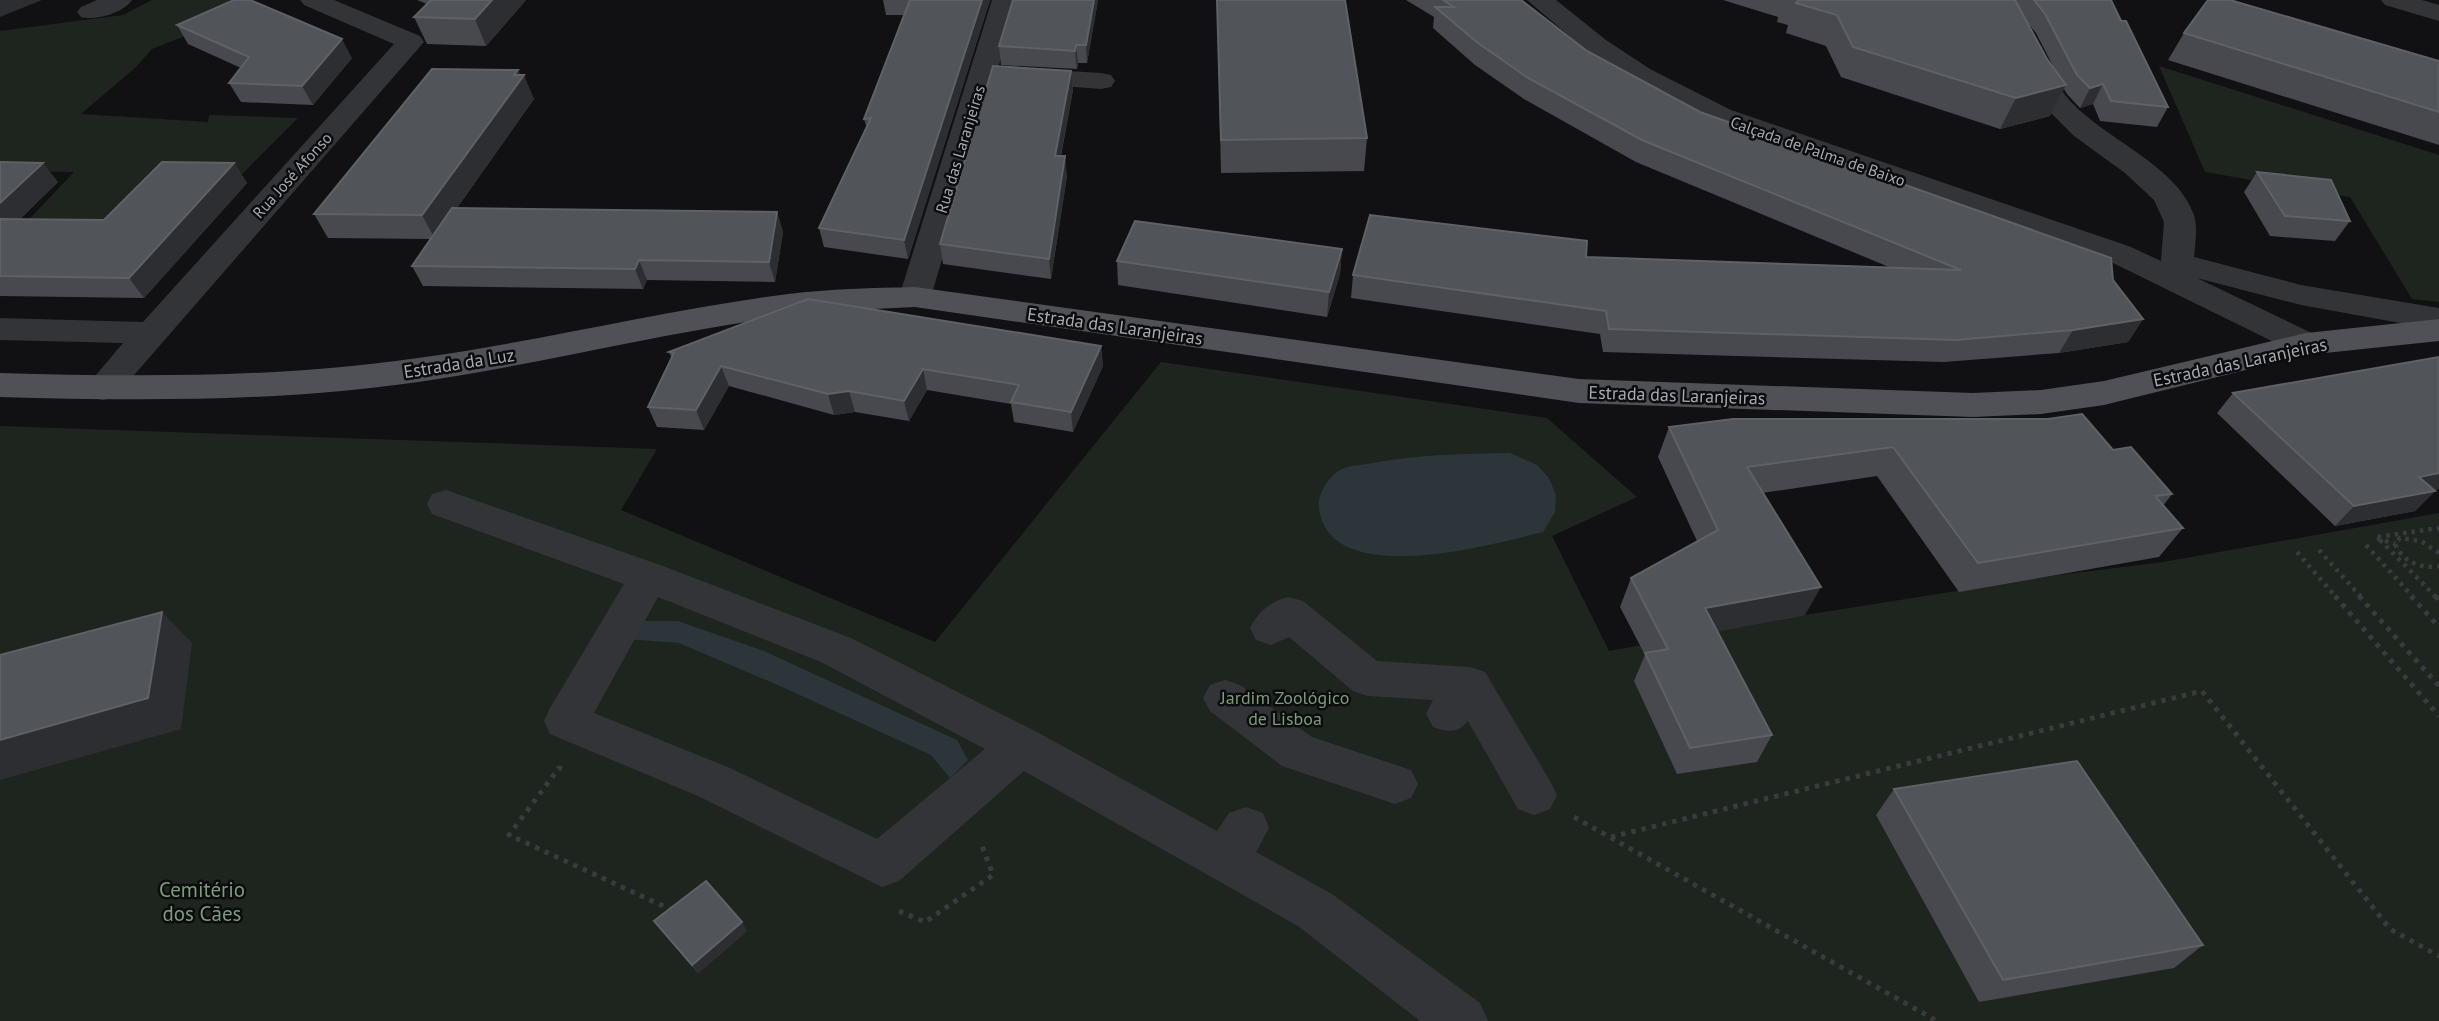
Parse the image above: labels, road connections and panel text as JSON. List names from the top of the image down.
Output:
{
  "streets": {
    "main road": ["Estrada das Laranjeiras", "Estrada da Luz"],
    "street": ["Rua das Laranjeiras", "Calçada de Palma de Baixo", "Rua José Afonso"]
  },
  "crossings": [
    ["Rua das Laranjeiras", "Estrada das Laranjeiras"],
    ["Rua das Laranjeiras", "Estrada da Luz"],
    ["Calçada de Palma de Baixo", "Estrada das Laranjeiras"],
    ["Rua José Afonso", "Estrada da Luz"],
    ["Estrada das Laranjeiras", "Estrada da Luz"]
  ],
  "parks": ["Jardim Zoológico de Lisboa", "Cemitério dos Cães"]
}
